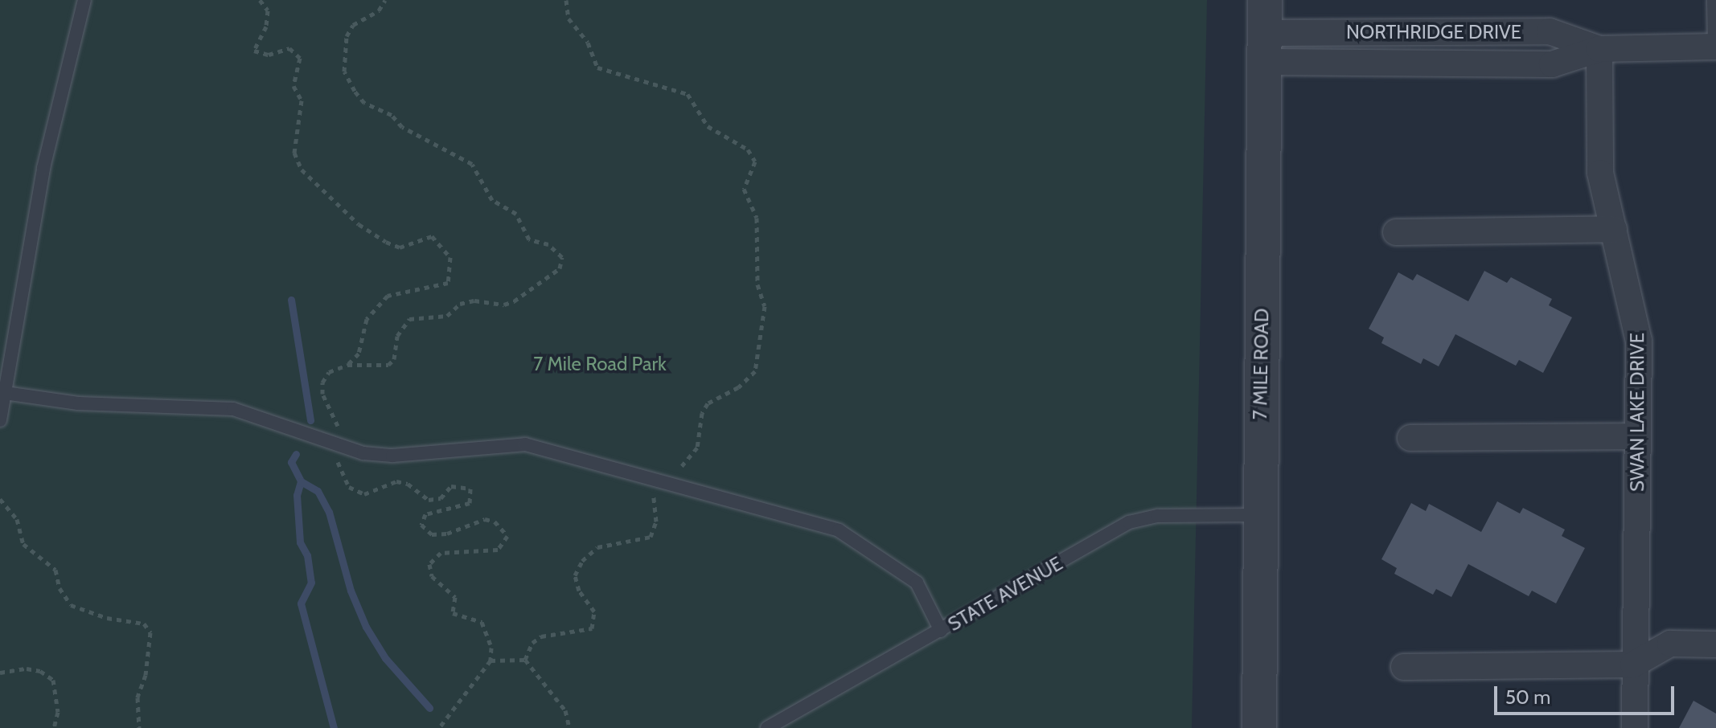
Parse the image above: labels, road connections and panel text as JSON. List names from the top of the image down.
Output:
{
  "streets": {
    "street": ["NORTHRIDGE DRIVE", "7 MILE ROAD", "SWAN LAKE DRIVE"],
    "lane": ["STATE AVENUE"]
  },
  "crossings": [
    ["NORTHRIDGE DRIVE", "7 MILE ROAD"],
    ["NORTHRIDGE DRIVE", "SWAN LAKE DRIVE"],
    ["7 MILE ROAD", "STATE AVENUE"]
  ],
  "parks": ["7 Mile Road Park"],
  "scale_bar": "50 m"
}
